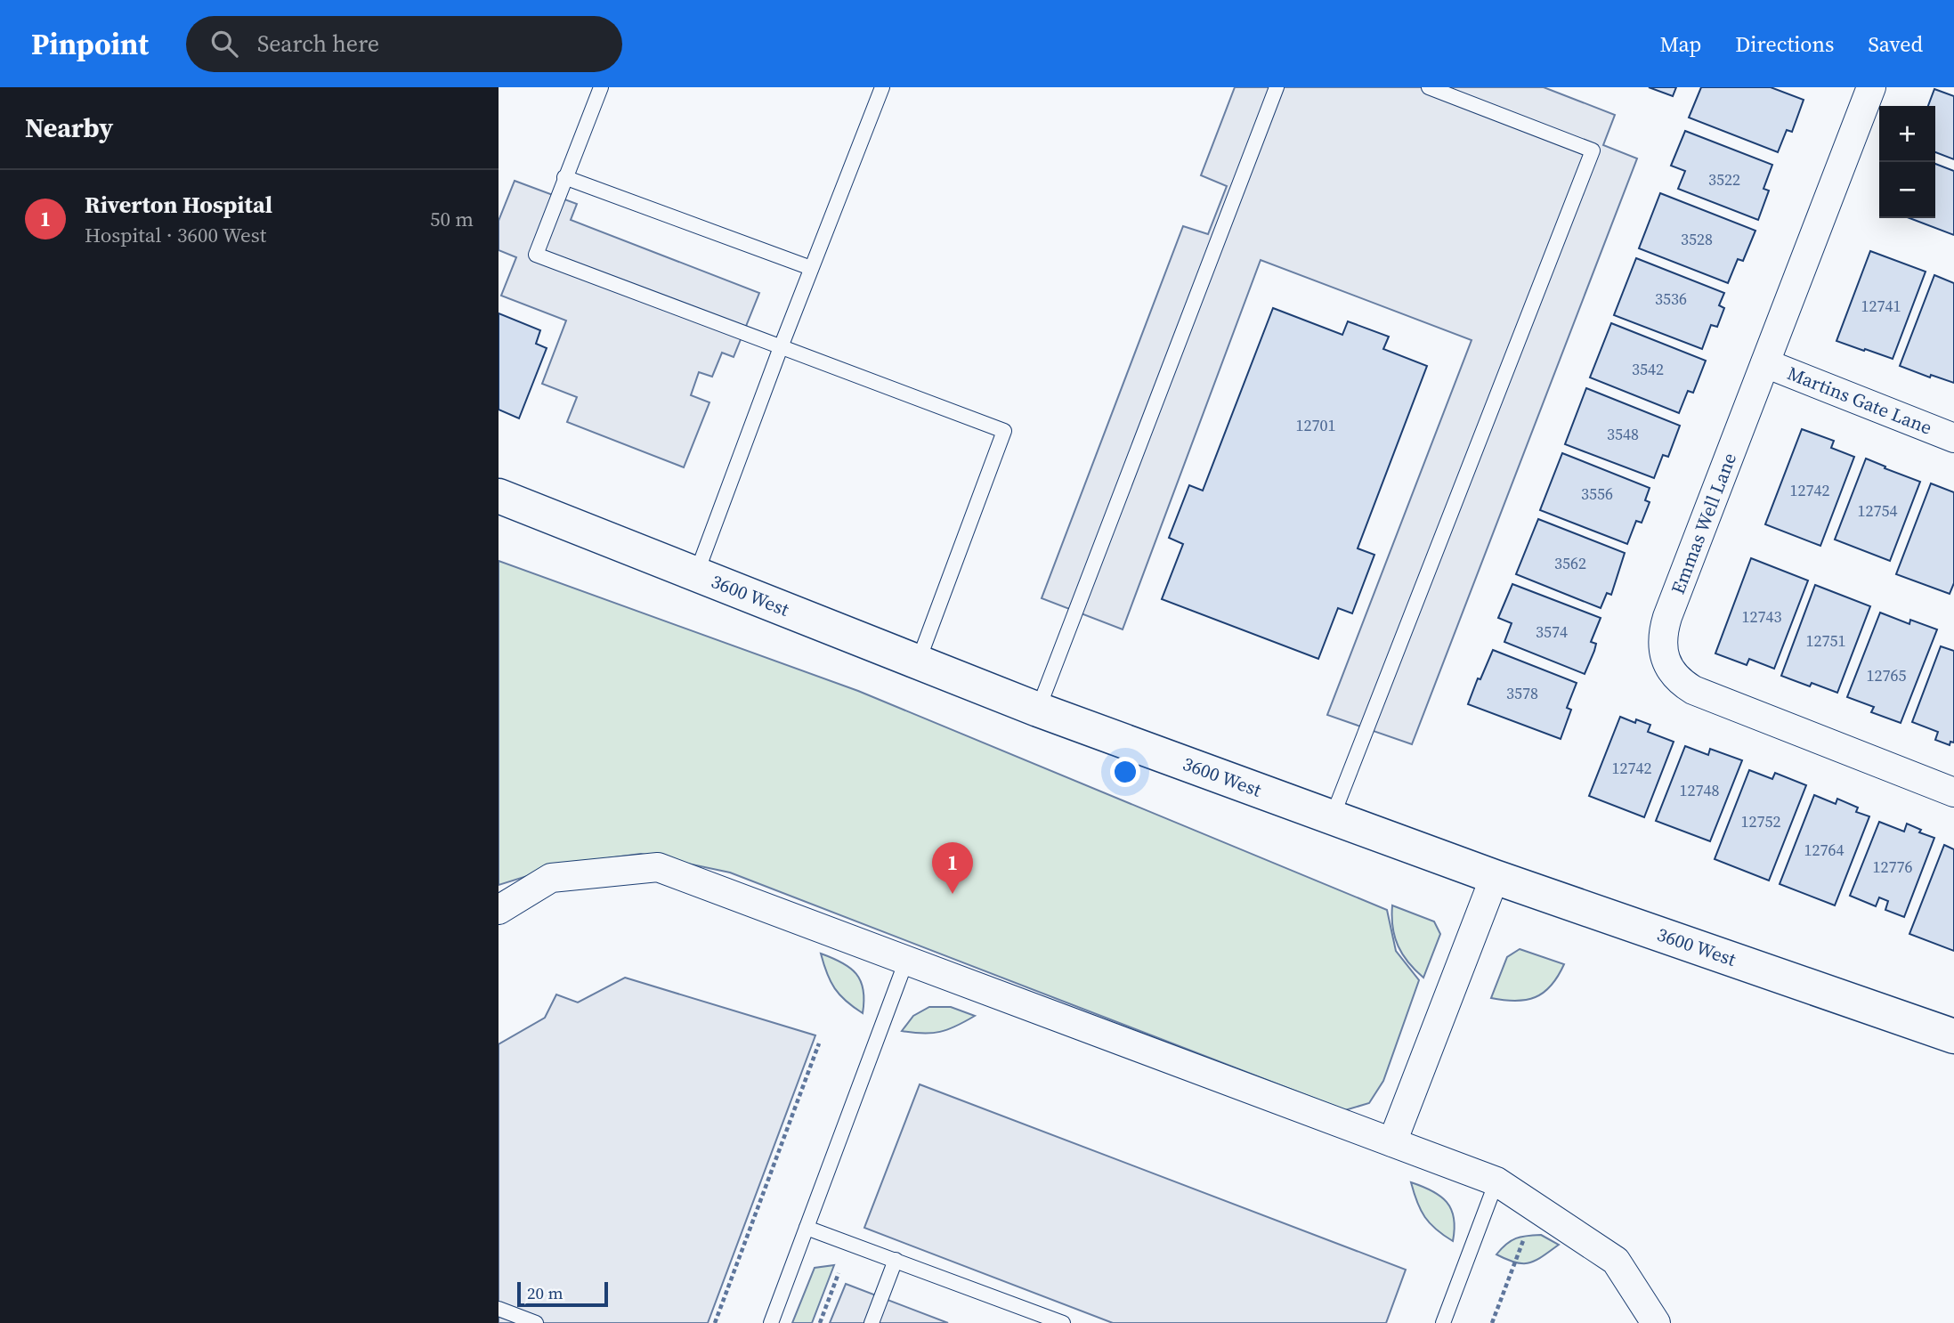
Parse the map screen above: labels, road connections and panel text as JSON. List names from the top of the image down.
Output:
{
  "streets": {
    "main road": ["3600 West"],
    "street": ["Martins Gate Lane", "Emmas Well Lane"]
  },
  "crossings": [
    ["Martins Gate Lane", "Emmas Well Lane"]
  ],
  "house_numbers": [
    "3522",
    "3528",
    "3536",
    "12741",
    "3542",
    "12701",
    "3548",
    "12742",
    "3556",
    "12754",
    "3562",
    "12743",
    "3574",
    "12751",
    "12765",
    "3578",
    "12742",
    "12748",
    "12752",
    "12764",
    "12776"
  ],
  "scale_bar": "20 m",
  "page": {
    "header": "Pinpoint",
    "search": "Search here",
    "nav": ["Map", "Directions", "Saved"],
    "heading": "Nearby",
    "map_buttons": ["+", "−"],
    "list": [
      {
        "mark": "1",
        "name": "Riverton Hospital",
        "note": "Hospital · 3600 West",
        "value": "50 m"
      }
    ],
    "pins": "1",
    "scale": "20 m"
  }
}
